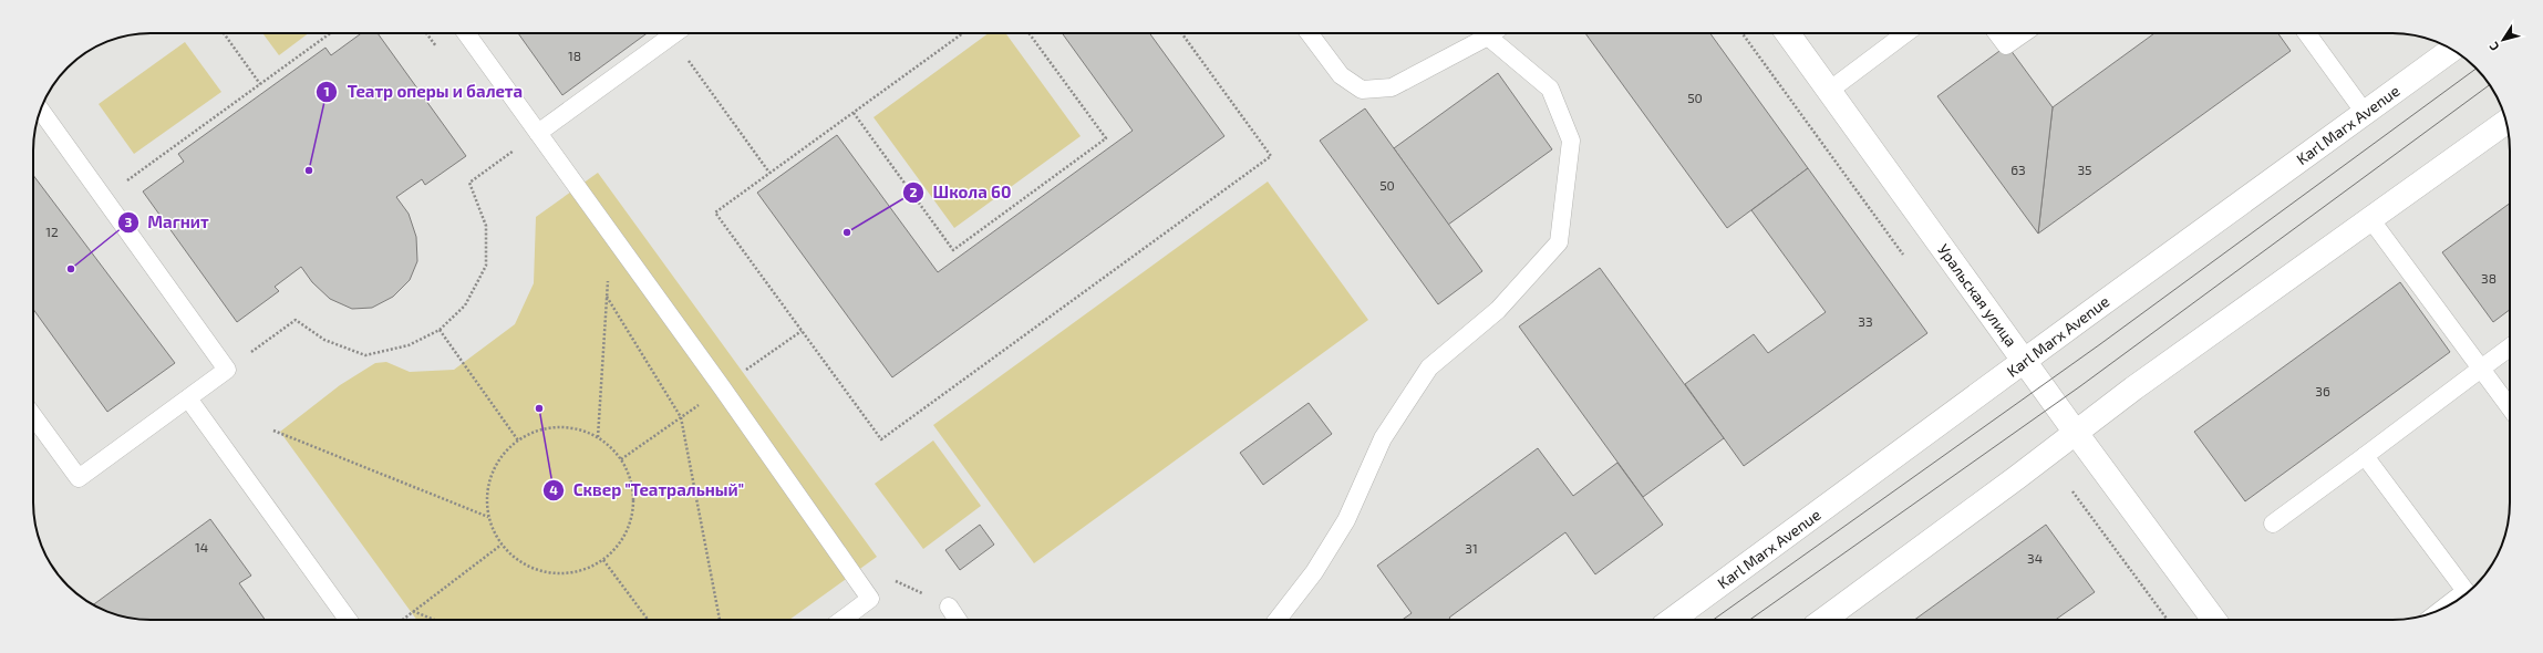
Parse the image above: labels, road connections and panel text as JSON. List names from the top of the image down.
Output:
{
  "streets": {
    "main road": ["Karl Marx Avenue", "Уральская улица"]
  },
  "crossings": [
    ["Karl Marx Avenue", "Уральская улица"]
  ],
  "places": [
    "Театр оперы и балета",
    "Школа 60",
    "Магнит",
    "Сквер \"Театральный\""
  ],
  "house_numbers": [
    "18",
    "50",
    "63",
    "35",
    "50",
    "12",
    "38",
    "33",
    "36",
    "14",
    "31",
    "34"
  ],
  "north": "bottom left"
}
